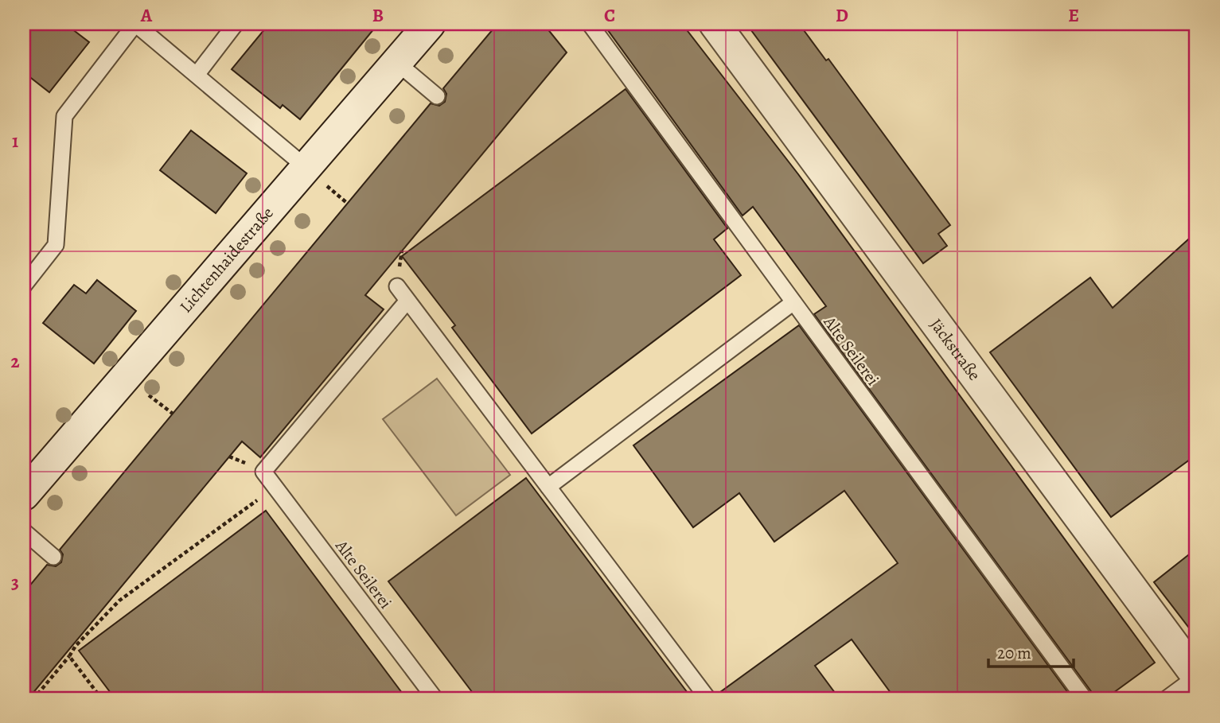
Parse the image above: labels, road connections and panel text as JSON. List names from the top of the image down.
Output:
{
  "streets": {
    "street": ["Lichtenhaidestraße", "Jäckstraße"],
    "lane": ["Alte Seilerei"]
  },
  "scale_bar": "20 m",
  "grid": {
    "columns": [
      "A",
      "B",
      "C",
      "D",
      "E"
    ],
    "rows": ["1", "2", "3"]
  }
}
